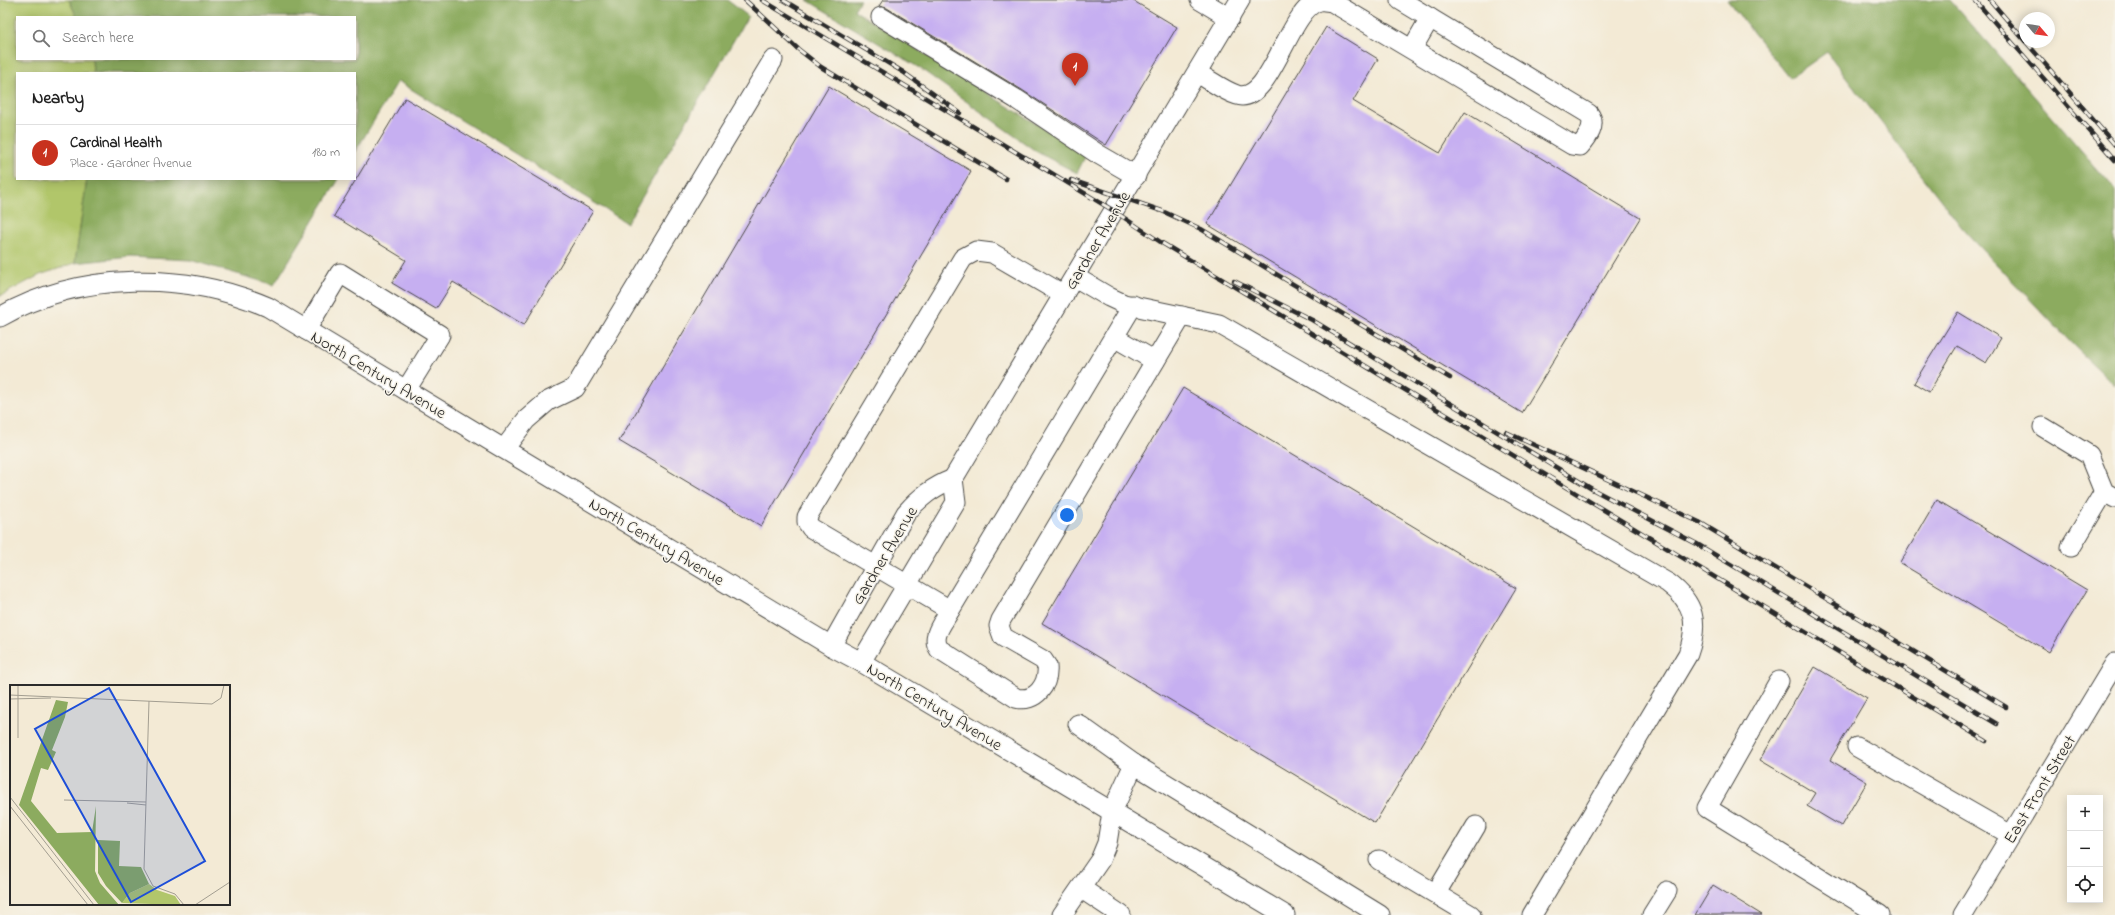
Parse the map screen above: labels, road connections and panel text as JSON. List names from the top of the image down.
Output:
{
  "streets": {
    "street": ["Gardner Avenue", "North Century Avenue", "East Front Street"]
  },
  "crossings": [
    ["Gardner Avenue", "North Century Avenue"]
  ],
  "north": "bottom right",
  "page": {
    "search": "Search here",
    "pins": "1",
    "heading": "Nearby",
    "list": [
      {
        "mark": "1",
        "name": "Cardinal Health",
        "note": "Place · Gardner Avenue",
        "value": "180 m"
      }
    ],
    "map_buttons": ["+", "−"]
  }
}
